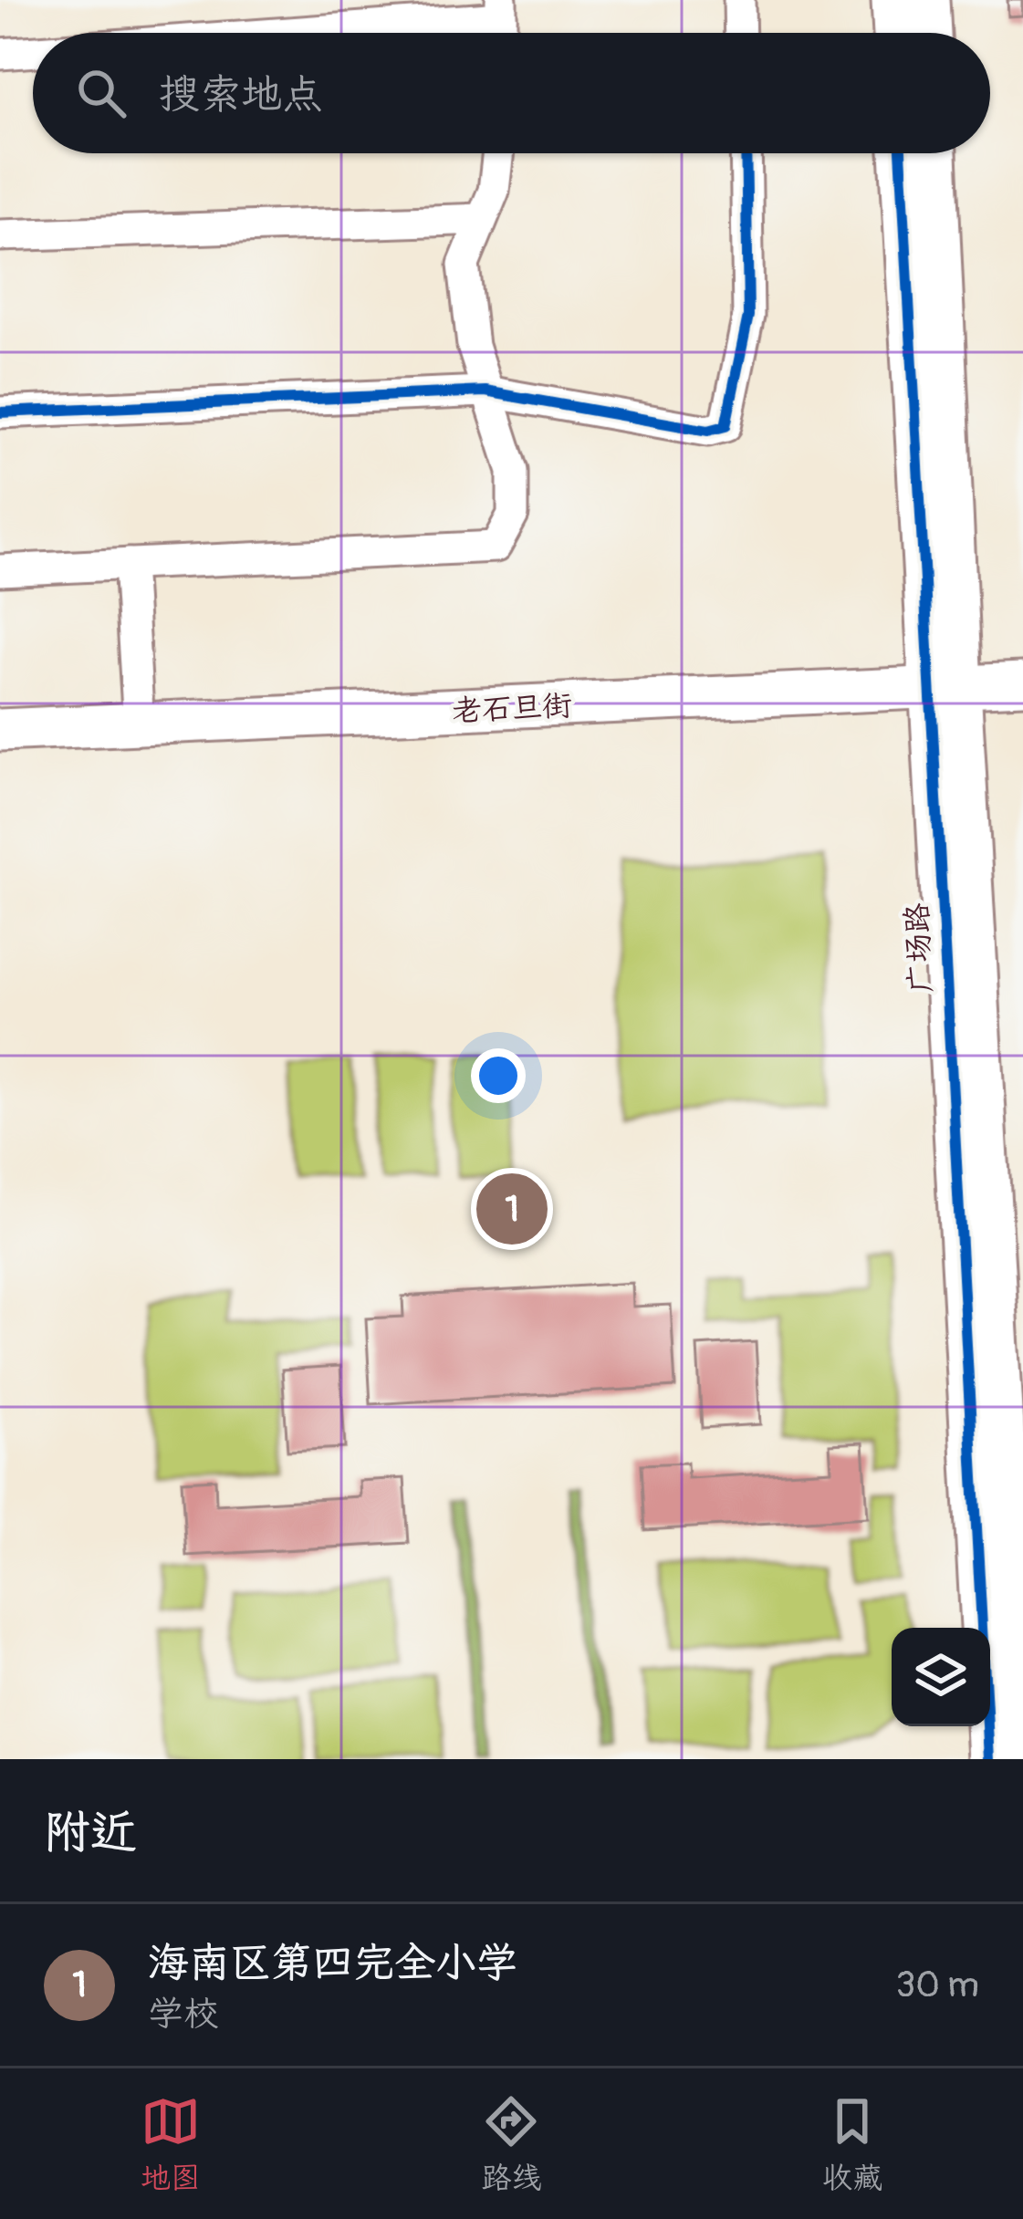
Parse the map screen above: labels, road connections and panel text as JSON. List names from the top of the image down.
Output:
{
  "streets": {
    "street": ["老石旦街", "广场路"]
  },
  "crossings": [
    ["老石旦街", "广场路"]
  ],
  "page": {
    "search": "搜索地点",
    "pins": "1",
    "heading": "附近",
    "list": [
      {
        "mark": "1",
        "name": "海南区第四完全小学",
        "note": "学校",
        "value": "30 m"
      }
    ],
    "nav": ["地图", "路线", "收藏"]
  }
}
